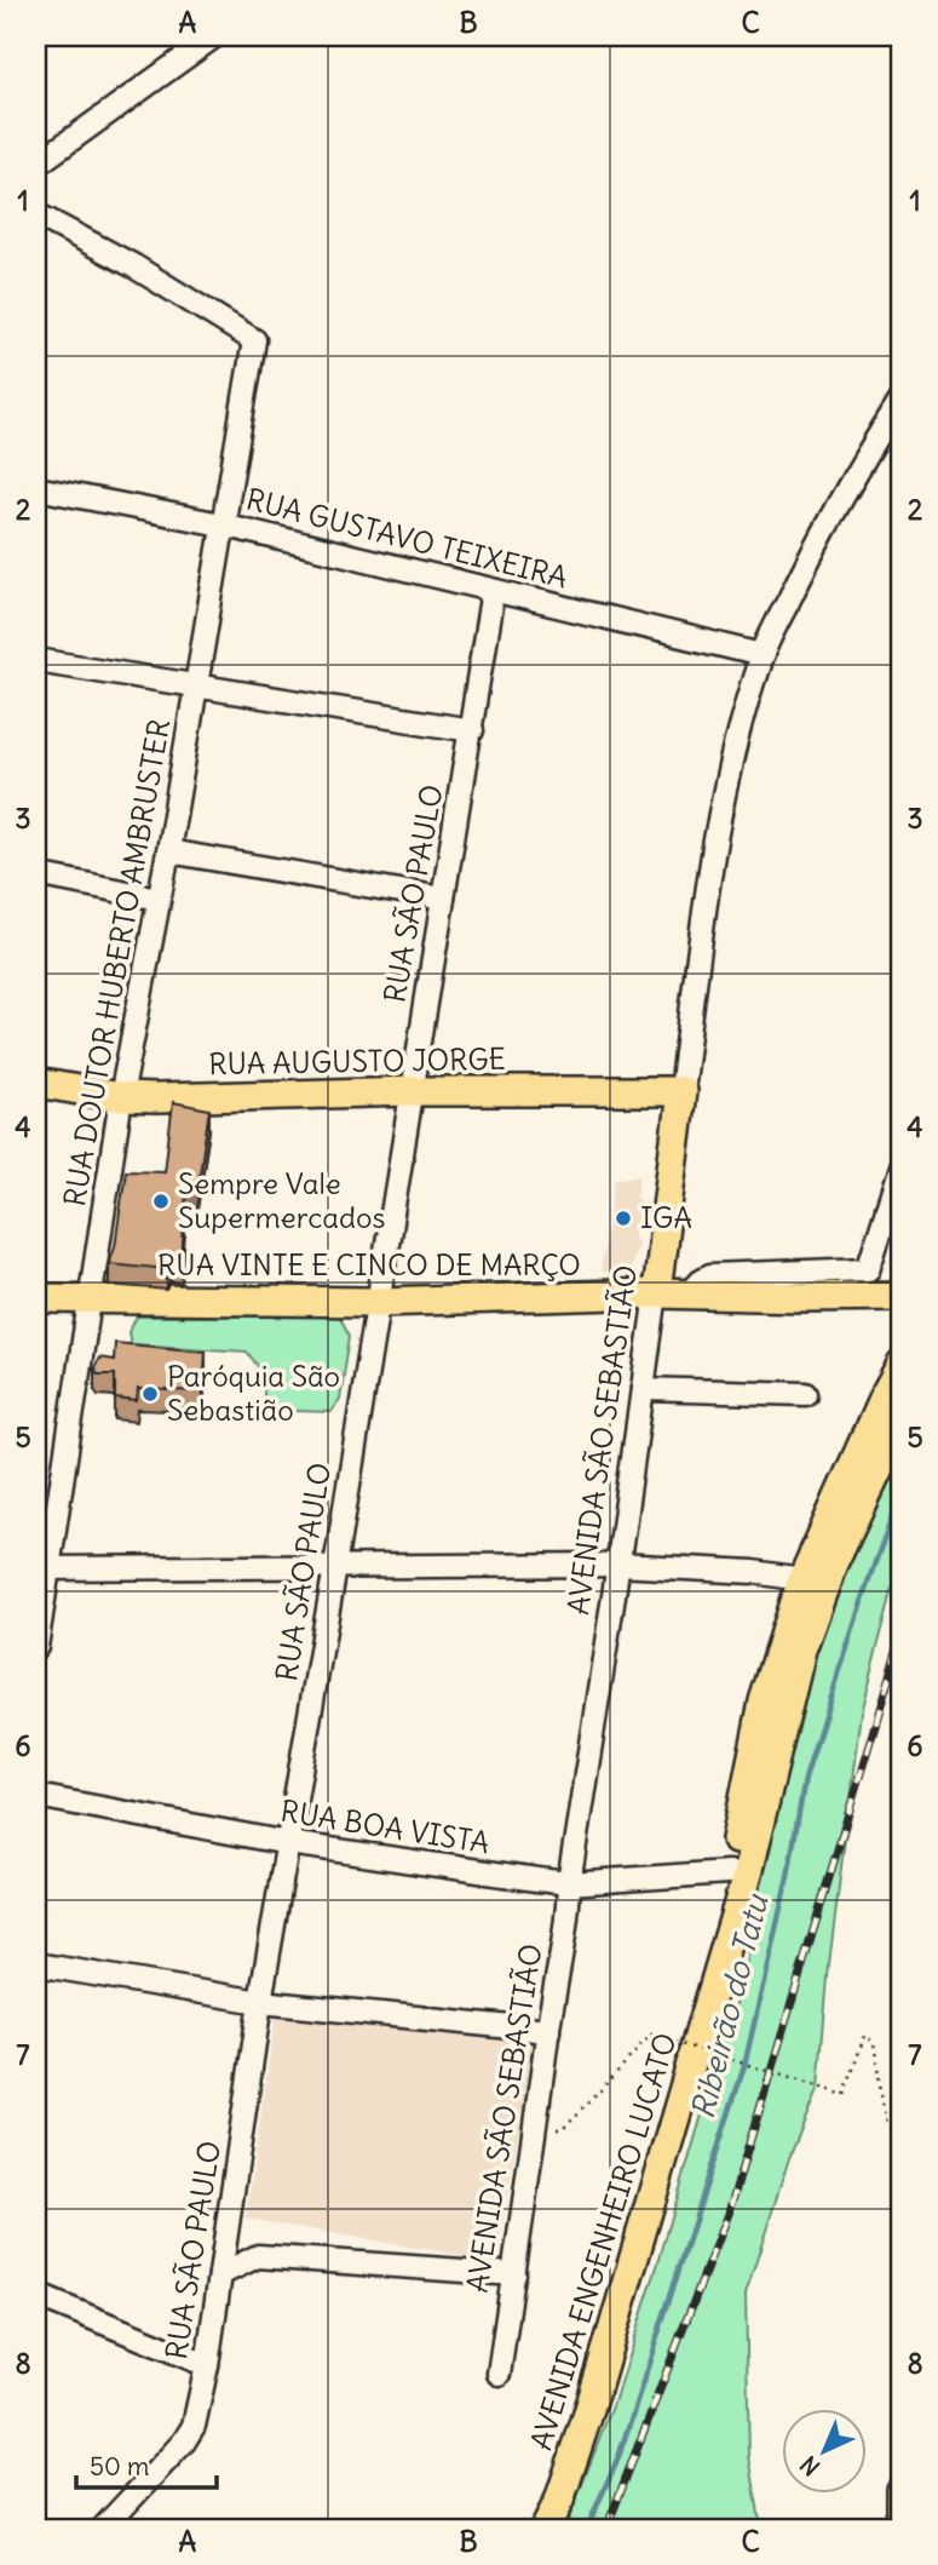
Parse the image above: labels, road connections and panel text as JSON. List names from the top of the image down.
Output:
{
  "streets": {
    "main road": [
      "RUA AUGUSTO JORGE",
      "RUA VINTE E CINCO DE MARÇO",
      "AVENIDA SÃO SEBASTIÃO",
      "AVENIDA ENGENHEIRO LUCATO"
    ],
    "street": [
      "RUA GUSTAVO TEIXEIRA",
      "RUA SÃO PAULO",
      "RUA DOUTOR HUBERTO AMBRUSTER",
      "RUA BOA VISTA"
    ]
  },
  "crossings": [
    ["RUA GUSTAVO TEIXEIRA", "RUA SÃO PAULO"],
    ["RUA GUSTAVO TEIXEIRA", "RUA DOUTOR HUBERTO AMBRUSTER"],
    ["RUA GUSTAVO TEIXEIRA", "AVENIDA SÃO SEBASTIÃO"],
    ["RUA SÃO PAULO", "RUA AUGUSTO JORGE"],
    ["RUA SÃO PAULO", "RUA VINTE E CINCO DE MARÇO"],
    ["RUA SÃO PAULO", "RUA BOA VISTA"],
    ["RUA DOUTOR HUBERTO AMBRUSTER", "RUA AUGUSTO JORGE"],
    ["RUA DOUTOR HUBERTO AMBRUSTER", "RUA VINTE E CINCO DE MARÇO"],
    ["RUA AUGUSTO JORGE", "AVENIDA SÃO SEBASTIÃO"],
    ["RUA VINTE E CINCO DE MARÇO", "AVENIDA SÃO SEBASTIÃO"],
    ["AVENIDA SÃO SEBASTIÃO", "RUA BOA VISTA"],
    ["RUA BOA VISTA", "AVENIDA ENGENHEIRO LUCATO"]
  ],
  "water": ["Ribeirão do Tatu"],
  "places": ["Sempre Vale Supermercados", "IGA", "Paróquia São Sebastião"],
  "scale_bar": "50 m",
  "north": "bottom left",
  "grid": {
    "columns": ["A", "B", "C"],
    "rows": [
      "1",
      "2",
      "3",
      "4",
      "5",
      "6",
      "7",
      "8"
    ]
  }
}
